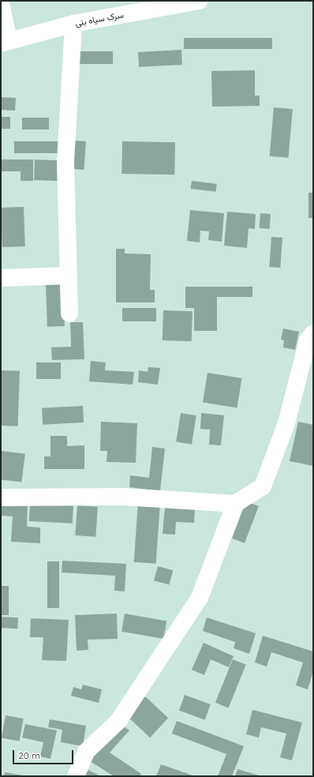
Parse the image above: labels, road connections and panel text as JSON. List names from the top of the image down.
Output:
{
  "streets": {
    "street": ["سرک سیاه بنی"]
  },
  "scale_bar": "20 m"
}
